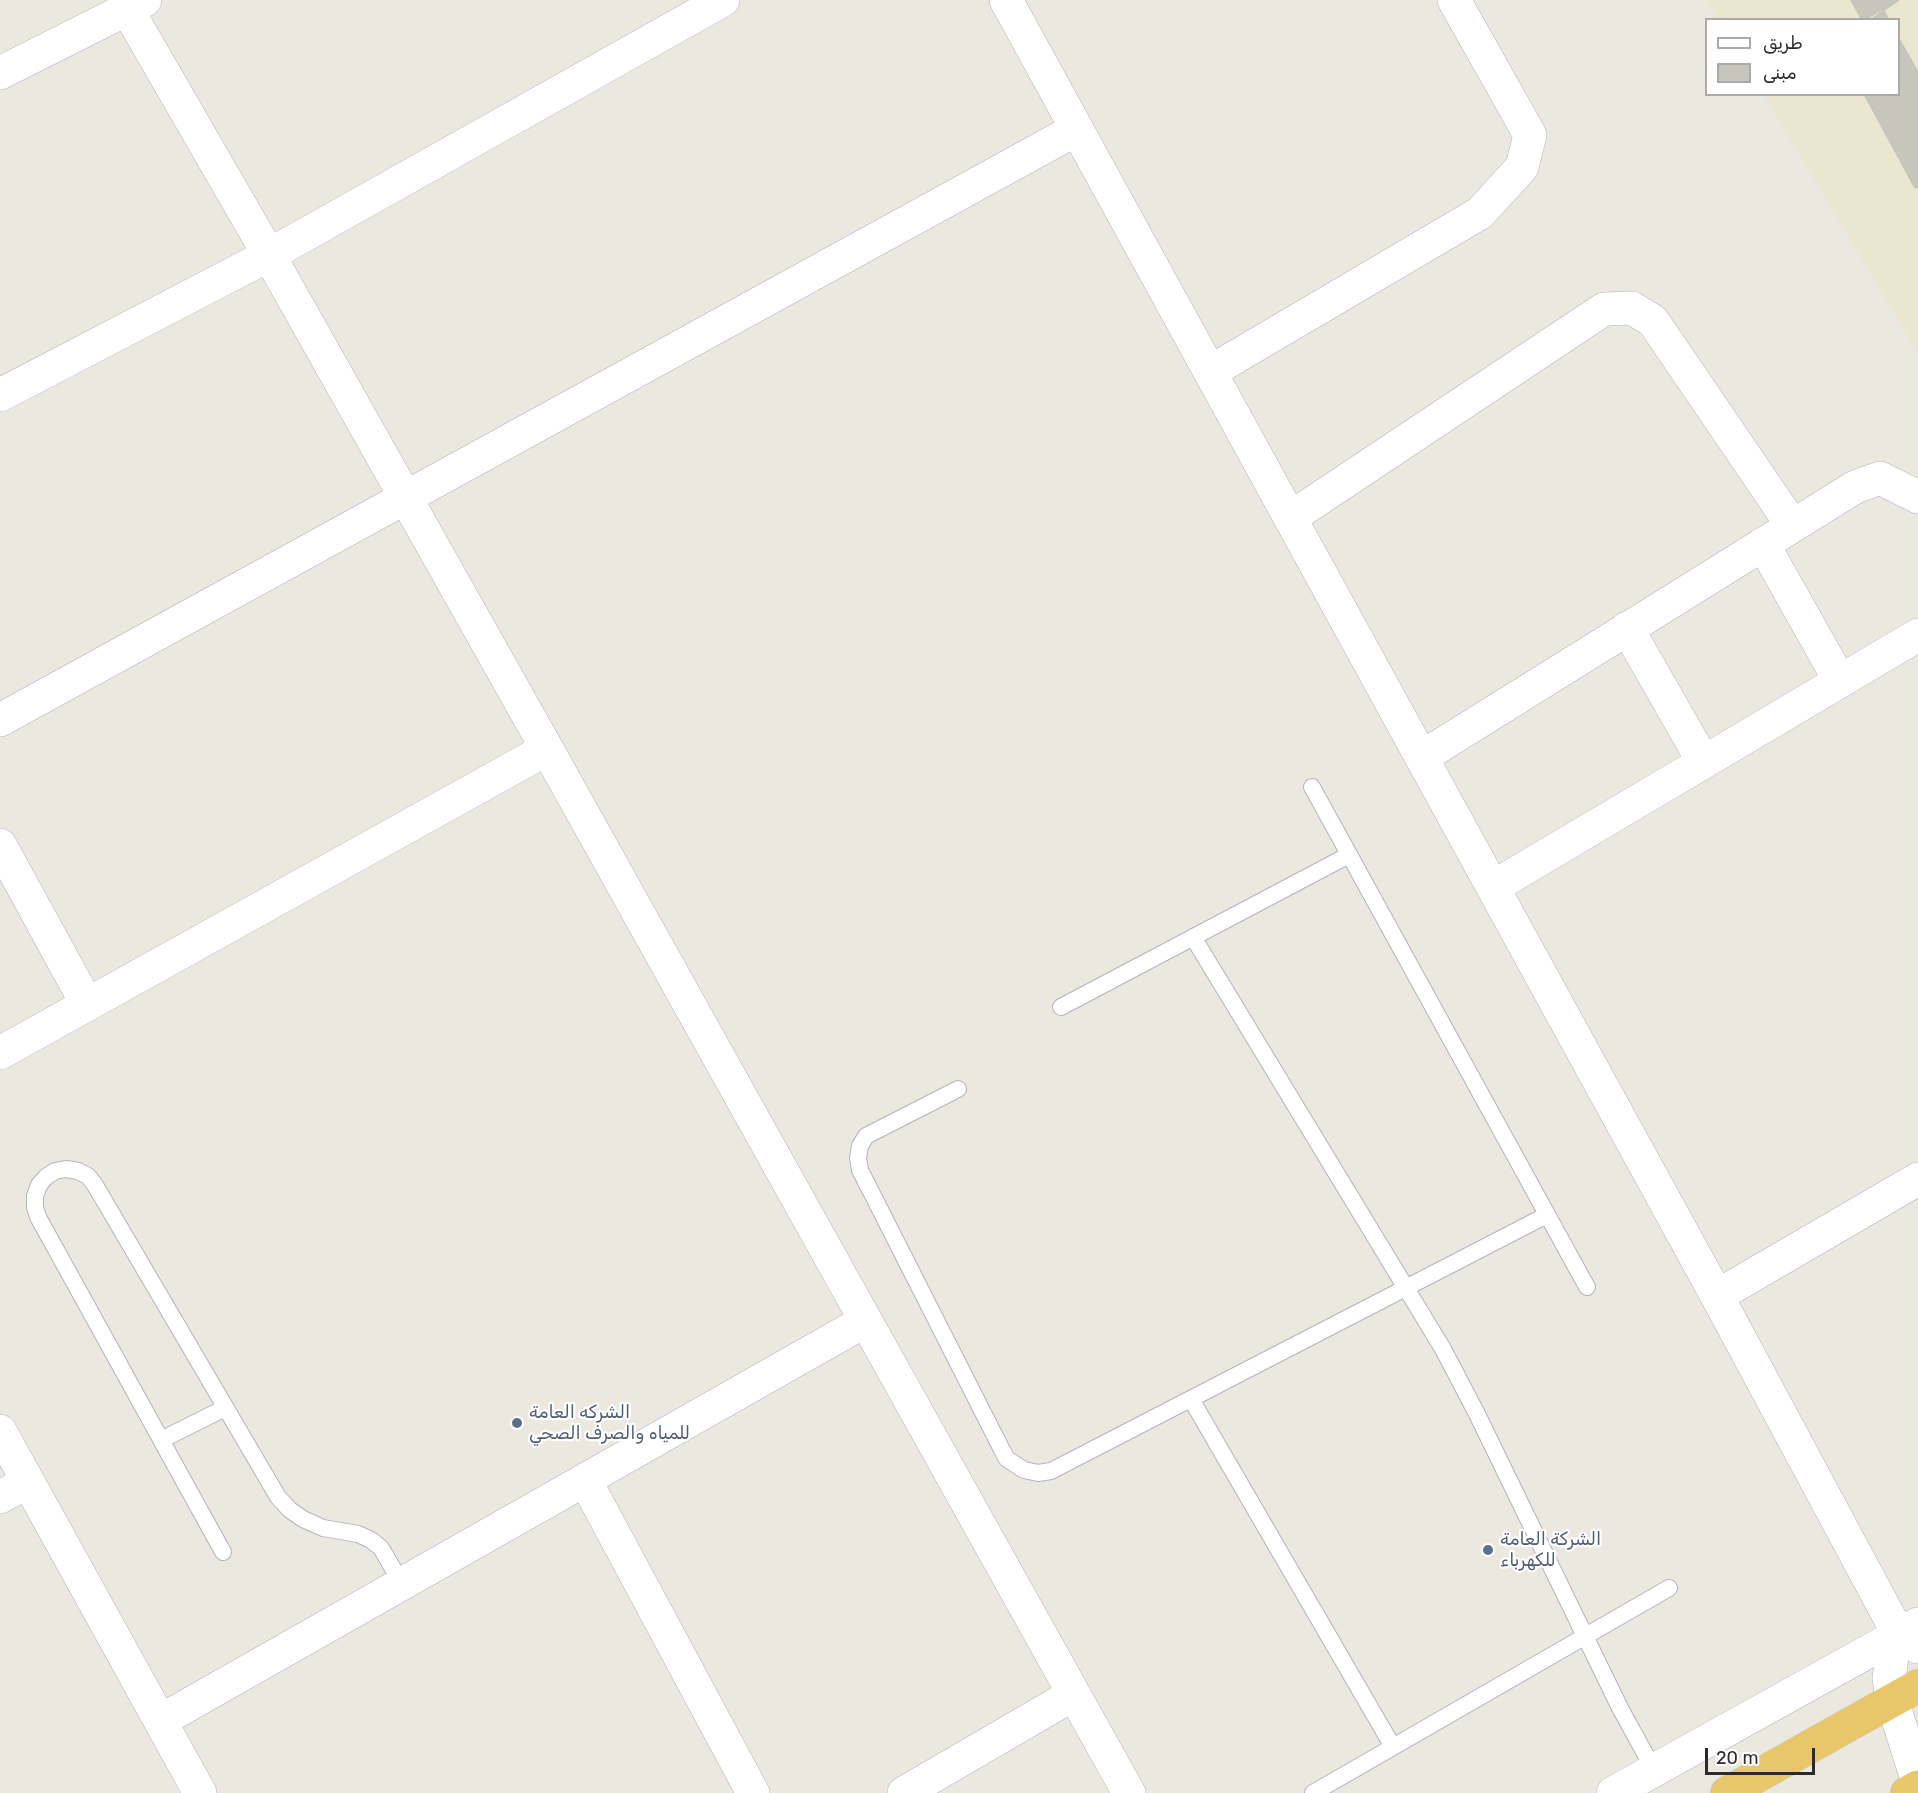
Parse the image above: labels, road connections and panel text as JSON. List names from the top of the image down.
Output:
{
  "places": ["الشركه العامة للمياه والصرف الصحي", "الشركة العامة للكهرباء"],
  "legend": ["طريق", "مبنى"],
  "scale_bar": "20 m"
}
